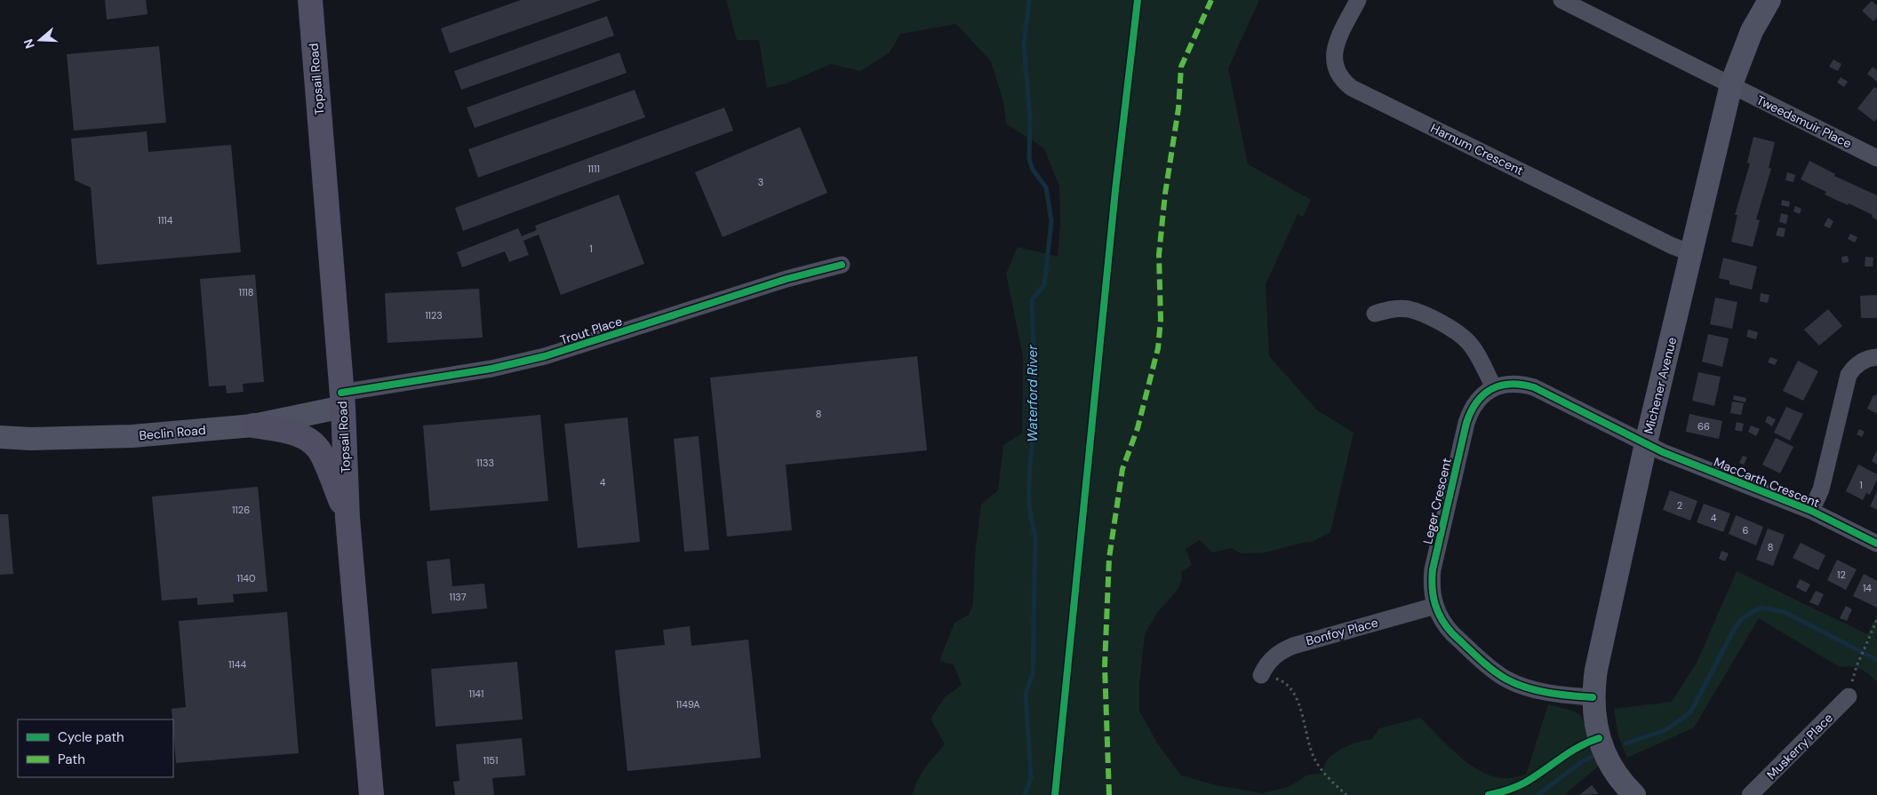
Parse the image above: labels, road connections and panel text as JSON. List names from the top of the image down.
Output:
{
  "streets": {
    "main road": ["Topsail Road"],
    "street": [
      "Tweedsmuir Place",
      "Harnum Crescent",
      "Trout Place",
      "Michener Avenue",
      "Beclin Road",
      "MacCarth Crescent",
      "Leger Crescent",
      "Bonfoy Place",
      "Muskerry Place"
    ]
  },
  "crossings": [
    ["Topsail Road", "Trout Place"],
    ["Topsail Road", "Beclin Road"],
    ["Tweedsmuir Place", "Michener Avenue"],
    ["Harnum Crescent", "Michener Avenue"],
    ["Trout Place", "Beclin Road"],
    ["Michener Avenue", "MacCarth Crescent"],
    ["Michener Avenue", "Leger Crescent"],
    ["MacCarth Crescent", "Leger Crescent"],
    ["Leger Crescent", "Bonfoy Place"]
  ],
  "water": ["Waterford River"],
  "house_numbers": [
    "1111",
    "3",
    "1114",
    "1",
    "1118",
    "1123",
    "8",
    "66",
    "1133",
    "4",
    "1",
    "2",
    "1126",
    "4",
    "6",
    "8",
    "12",
    "1140",
    "14",
    "1137",
    "1144",
    "1141",
    "1149A",
    "1151"
  ],
  "legend": ["Cycle path", "Path"],
  "north": "left"
}
